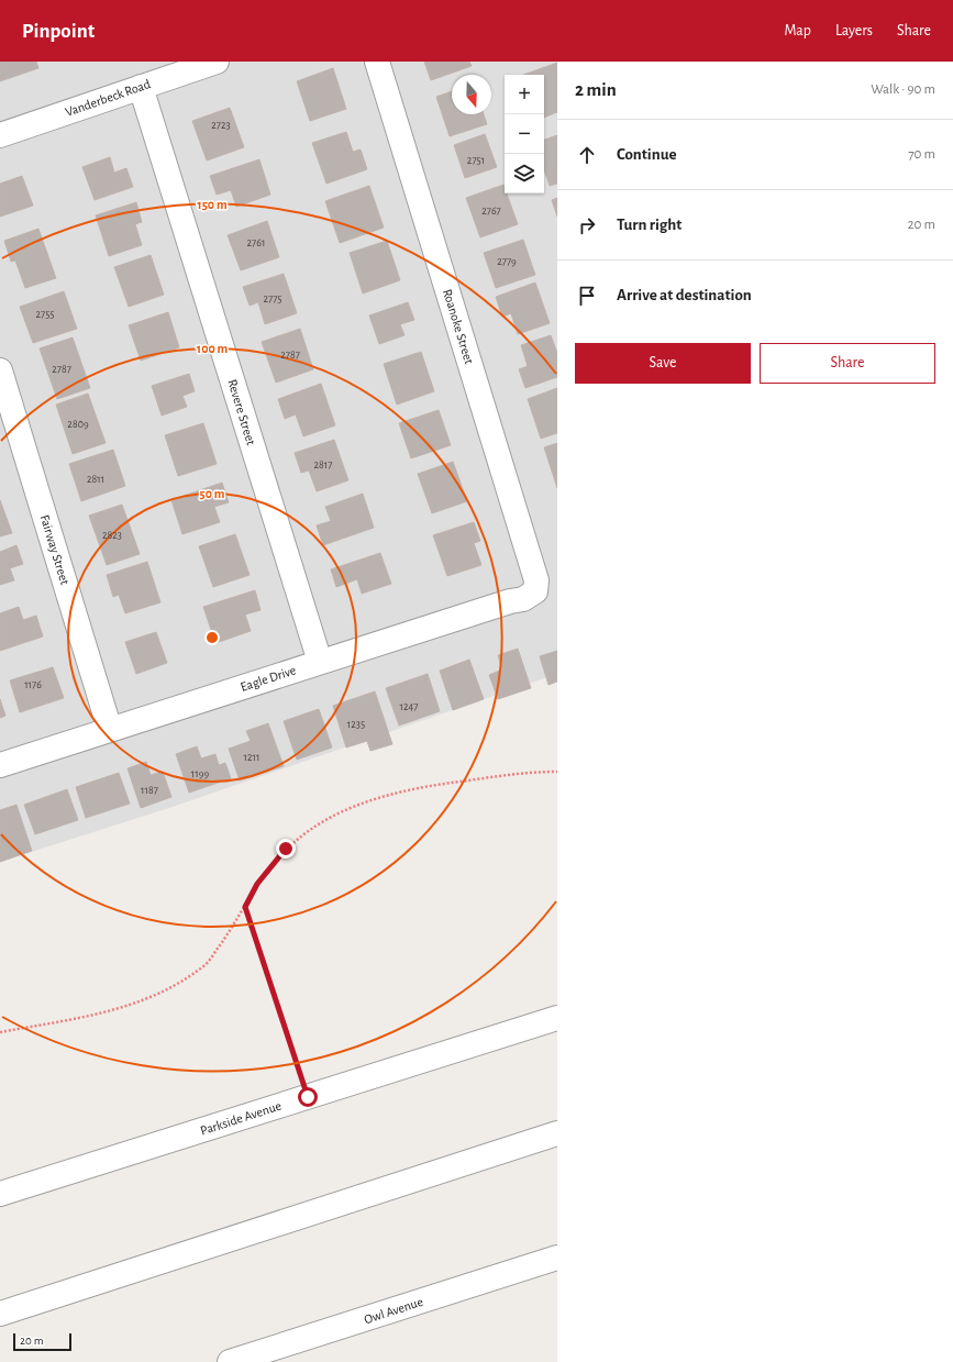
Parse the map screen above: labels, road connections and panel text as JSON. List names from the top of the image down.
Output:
{
  "streets": {
    "street": [
      "Vanderbeck Road",
      "Roanoke Street",
      "Revere Street",
      "Fairway Street",
      "Eagle Drive",
      "Parkside Avenue",
      "Owl Avenue"
    ]
  },
  "crossings": [
    ["Vanderbeck Road", "Revere Street"],
    ["Roanoke Street", "Eagle Drive"],
    ["Revere Street", "Eagle Drive"],
    ["Fairway Street", "Eagle Drive"]
  ],
  "house_numbers": [
    "2723",
    "2751",
    "2767",
    "2761",
    "2779",
    "2775",
    "2755",
    "2787",
    "2787",
    "2809",
    "2817",
    "2811",
    "2823",
    "1176",
    "1247",
    "1235",
    "1211",
    "1199",
    "1187"
  ],
  "scale_bar": "20 m",
  "north": "bottom",
  "page": {
    "header": "Pinpoint",
    "nav": ["Map", "Layers", "Share"],
    "heading": ["2 min", "Walk · 90 m"],
    "map_buttons": ["+", "−"],
    "list": [
      ["Continue", "70 m"],
      ["Turn right", "20 m"],
      "Arrive at destination"
    ],
    "buttons": ["Save", "Share"],
    "scale": "20 m"
  },
  "rings": ["150 m", "100 m", "50 m"]
}
